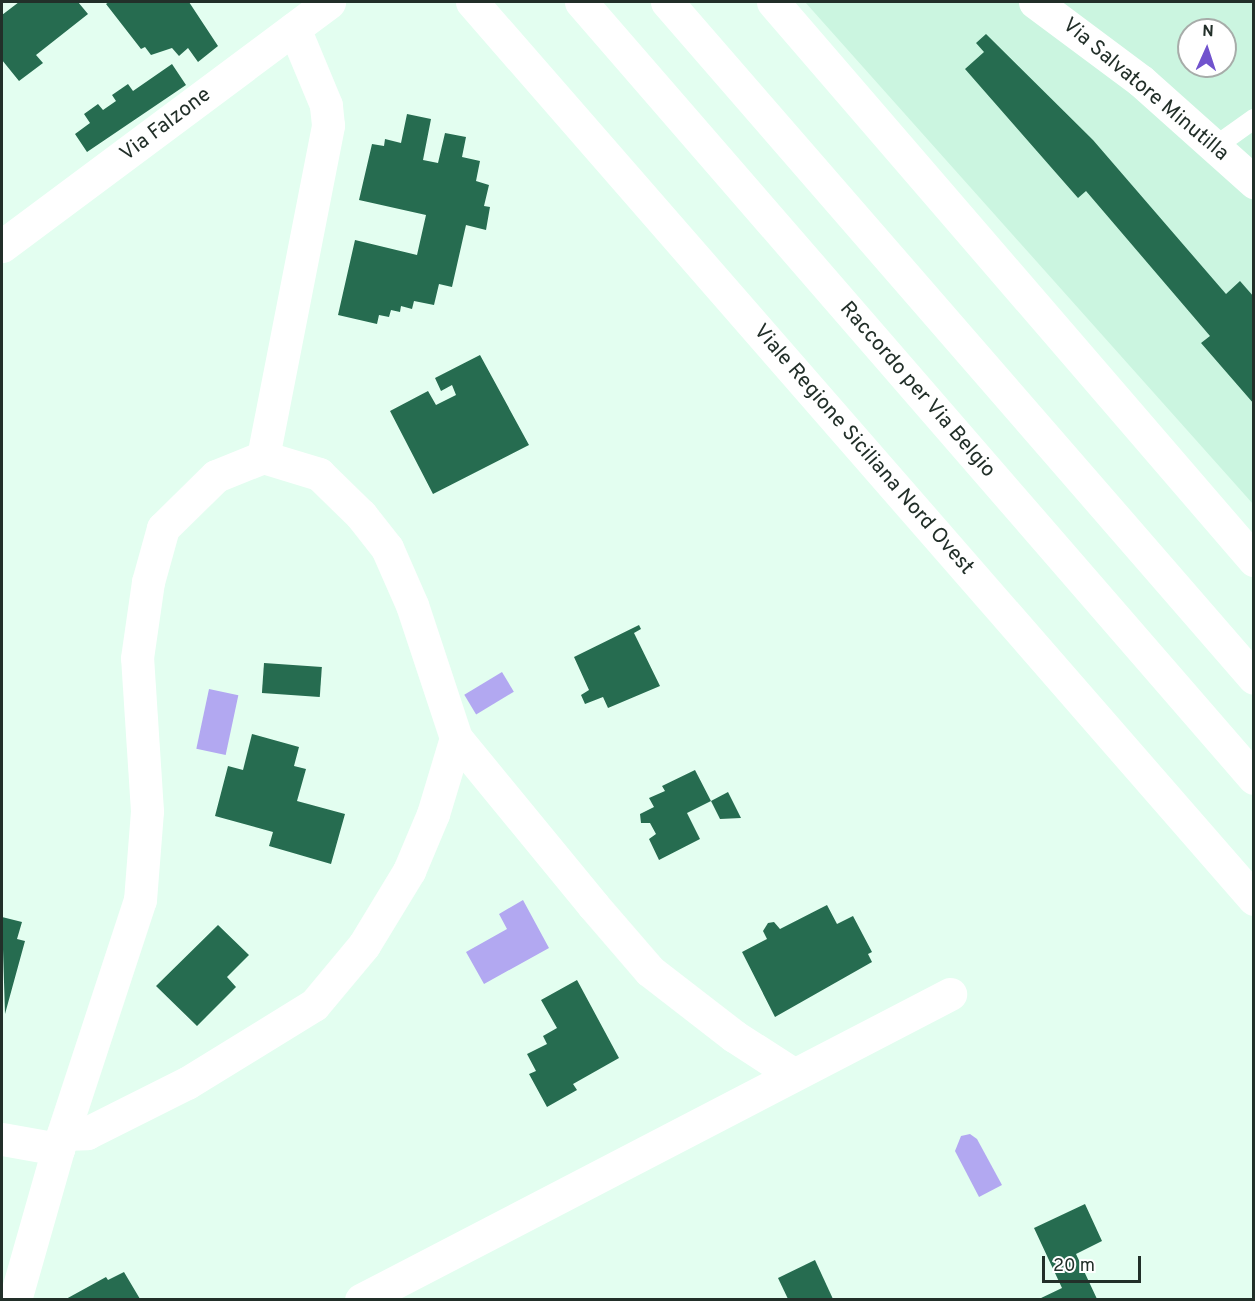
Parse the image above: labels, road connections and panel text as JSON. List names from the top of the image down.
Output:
{
  "streets": {
    "main road": [
      "Via Salvatore Minutilla",
      "Via Falzone",
      "Raccordo per Via Belgio",
      "Viale Regione Siciliana Nord Ovest"
    ]
  },
  "scale_bar": "20 m",
  "north": "top"
}
